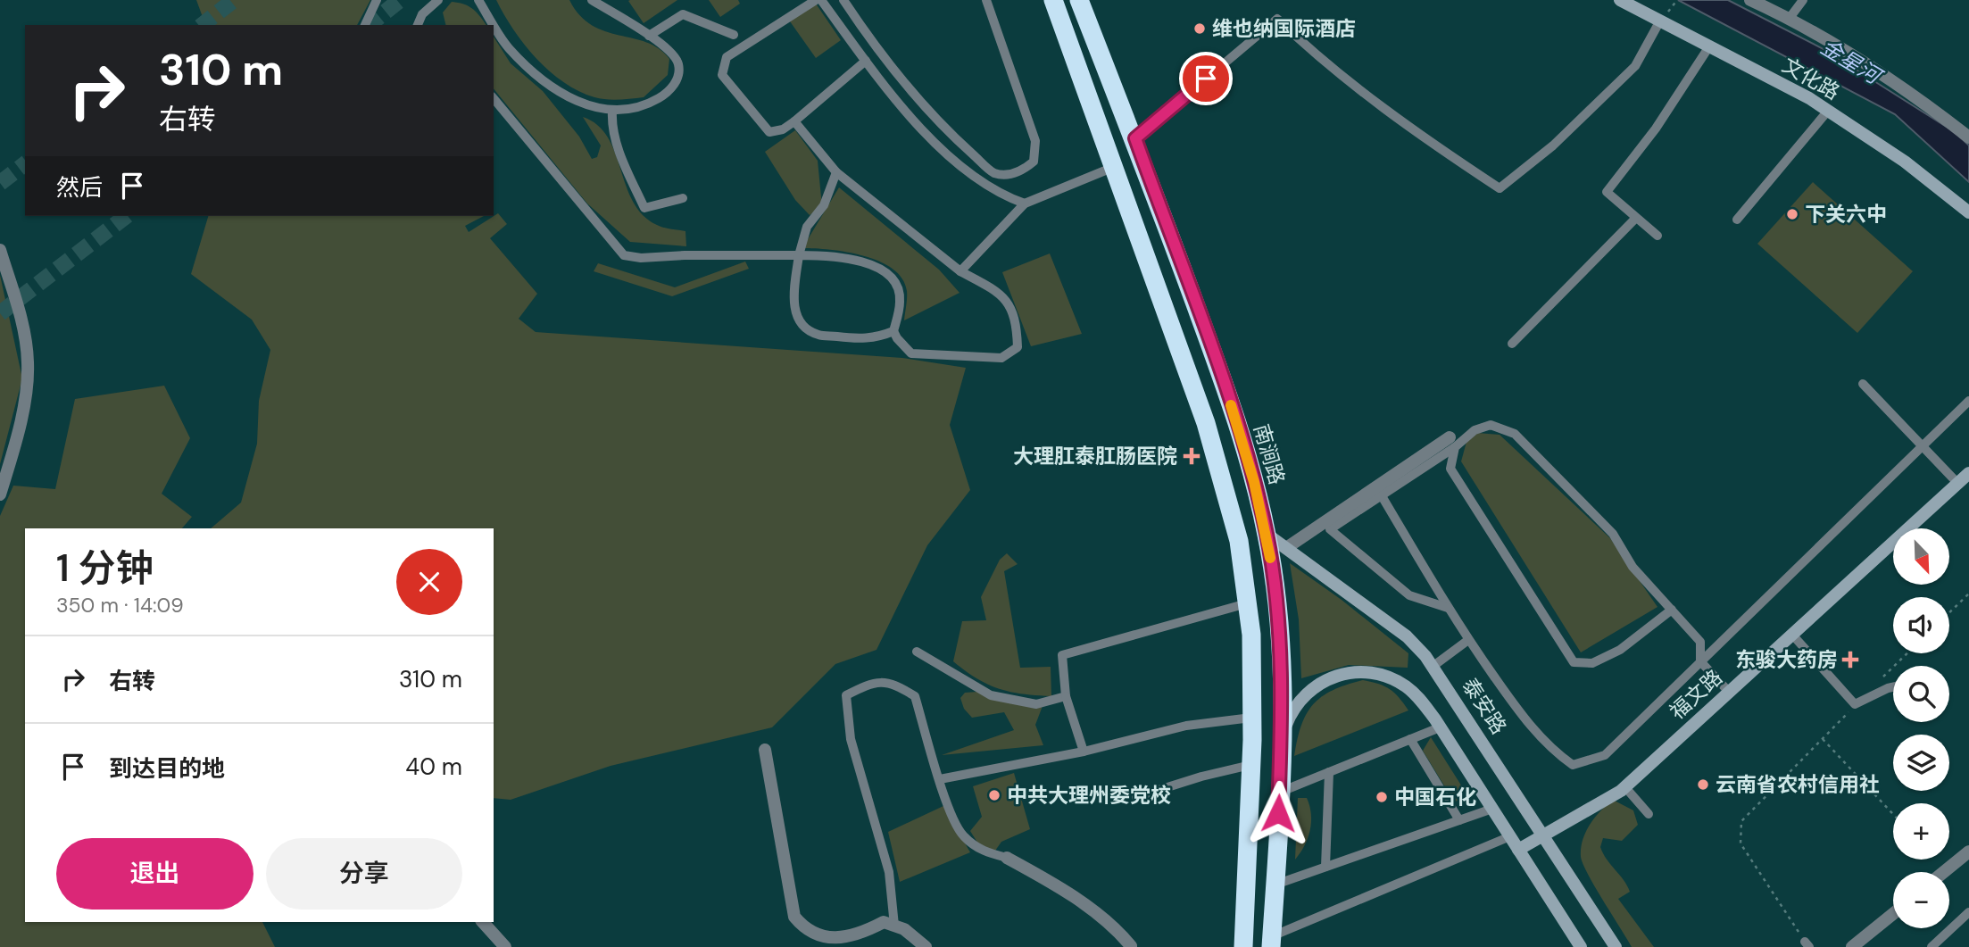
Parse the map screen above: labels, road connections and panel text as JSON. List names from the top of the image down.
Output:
{
  "streets": {
    "highway": ["南涧路"],
    "main road": ["文化路", "福文路", "泰安路"]
  },
  "crossings": [
    ["南涧路", "泰安路"],
    ["福文路", "泰安路"]
  ],
  "water": ["金星河"],
  "places": {
    "other": [
      "维也纳国际酒店",
      "下关六中",
      "云南省农村信用社",
      "中共大理州委党校",
      "中国石化"
    ],
    "health": ["大理肛泰肛肠医院", "东骏大药房"]
  },
  "north": "bottom right",
  "page": {
    "turn": ["310 m", "右转"],
    "then": "然后",
    "map_buttons": ["+", "−"],
    "heading": ["1 分钟", "350 m · 14:09"],
    "list": [
      {
        "name": "右转",
        "value": "310 m"
      },
      {
        "name": "到达目的地",
        "value": "40 m"
      }
    ],
    "buttons": ["退出", "分享"]
  }
}
